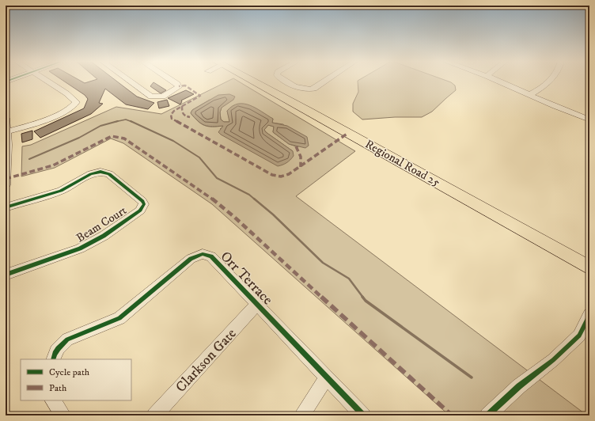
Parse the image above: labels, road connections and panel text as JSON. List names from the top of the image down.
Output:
{
  "streets": {
    "main road": ["Regional Road 25"],
    "street": ["Beam Court", "Orr Terrace", "Clarkson Gate"]
  },
  "crossings": [
    ["Orr Terrace", "Clarkson Gate"]
  ],
  "legend": ["Cycle path", "Path"]
}
